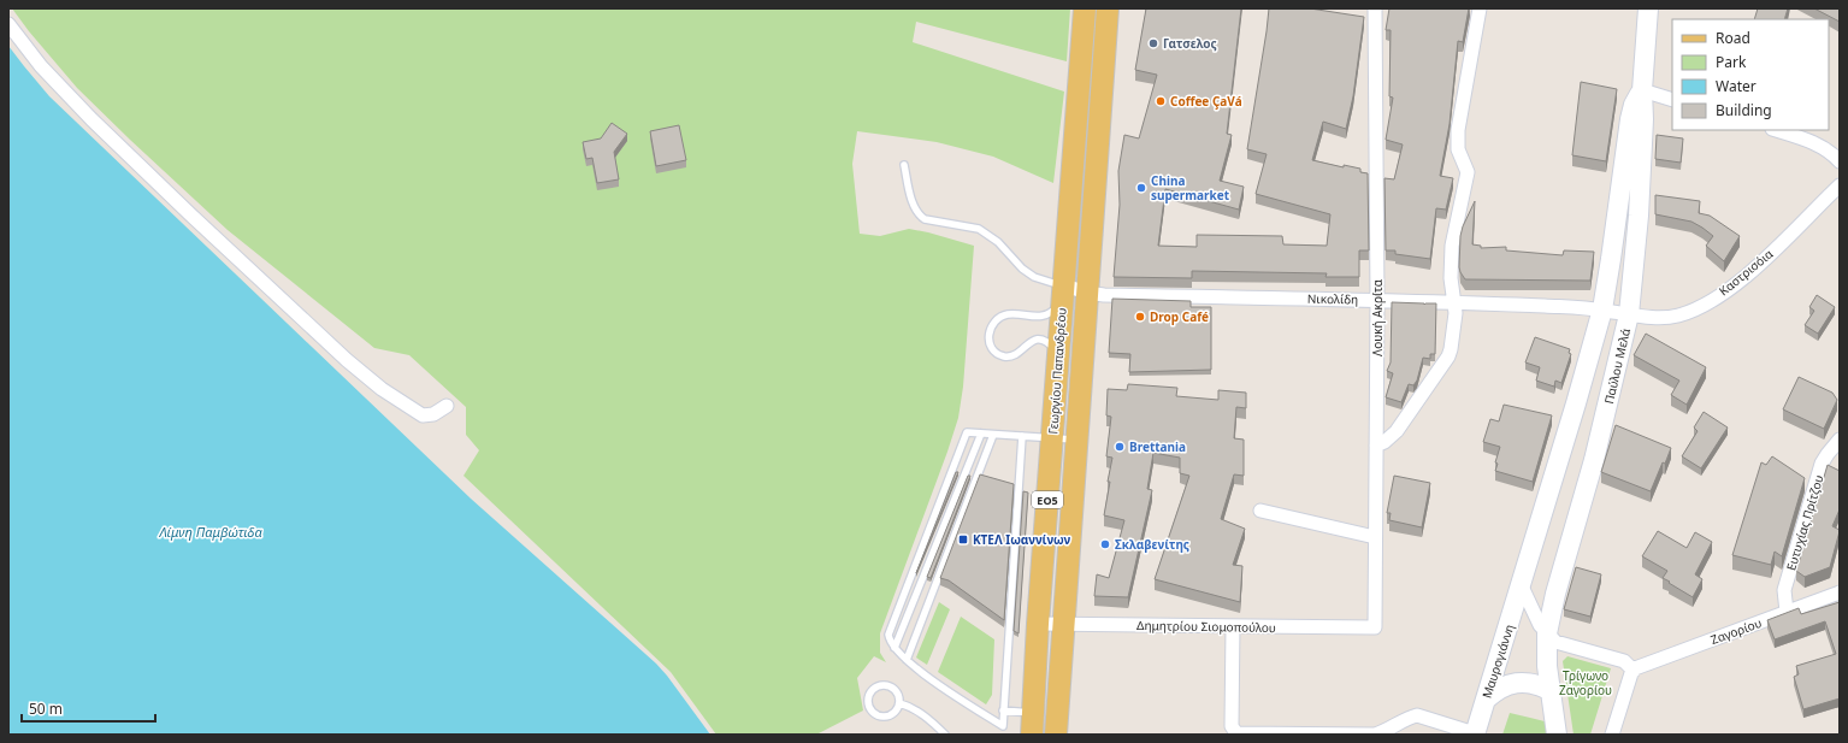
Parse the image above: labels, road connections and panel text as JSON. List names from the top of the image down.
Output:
{
  "streets": {
    "main road": [
      "Παύλου Μελά",
      "Γεωργίου Παπανδρέου",
      "ΕΟ5",
      "Μαυρογιάννη"
    ],
    "street": [
      "Καστρισόια",
      "Νικολίδη",
      "Λουκή Ακρίτα",
      "Ευτυχίας Πρίτζου",
      "Δημητρίου Σιομοπούλου",
      "Ζαγορίου"
    ]
  },
  "crossings": [
    ["Καστρισόια", "Νικολίδη"],
    ["Καστρισόια", "Παύλου Μελά"],
    ["Νικολίδη", "Λουκή Ακρίτα"],
    ["Νικολίδη", "Παύλου Μελά"],
    ["Νικολίδη", "Γεωργίου Παπανδρέου"],
    ["Λουκή Ακρίτα", "Δημητρίου Σιομοπούλου"],
    ["Παύλου Μελά", "Μαυρογιάννη"],
    ["Γεωργίου Παπανδρέου", "Δημητρίου Σιομοπούλου"],
    ["Ευτυχίας Πρίτζου", "Ζαγορίου"]
  ],
  "water": ["Λίμνη Παμβώτιδα"],
  "parks": ["Τρίγωνο Ζαγορίου"],
  "places": {
    "other": [
      "Γατσελος",
      "Coffee ÇaVá",
      "China supermarket",
      "Drop Café",
      "Brettania",
      "Σκλαβενίτης"
    ],
    "transit": ["ΚΤΕΛ Ιωαννίνων"]
  },
  "legend": [
    "Road",
    "Park",
    "Water",
    "Building"
  ],
  "scale_bar": "50 m"
}
